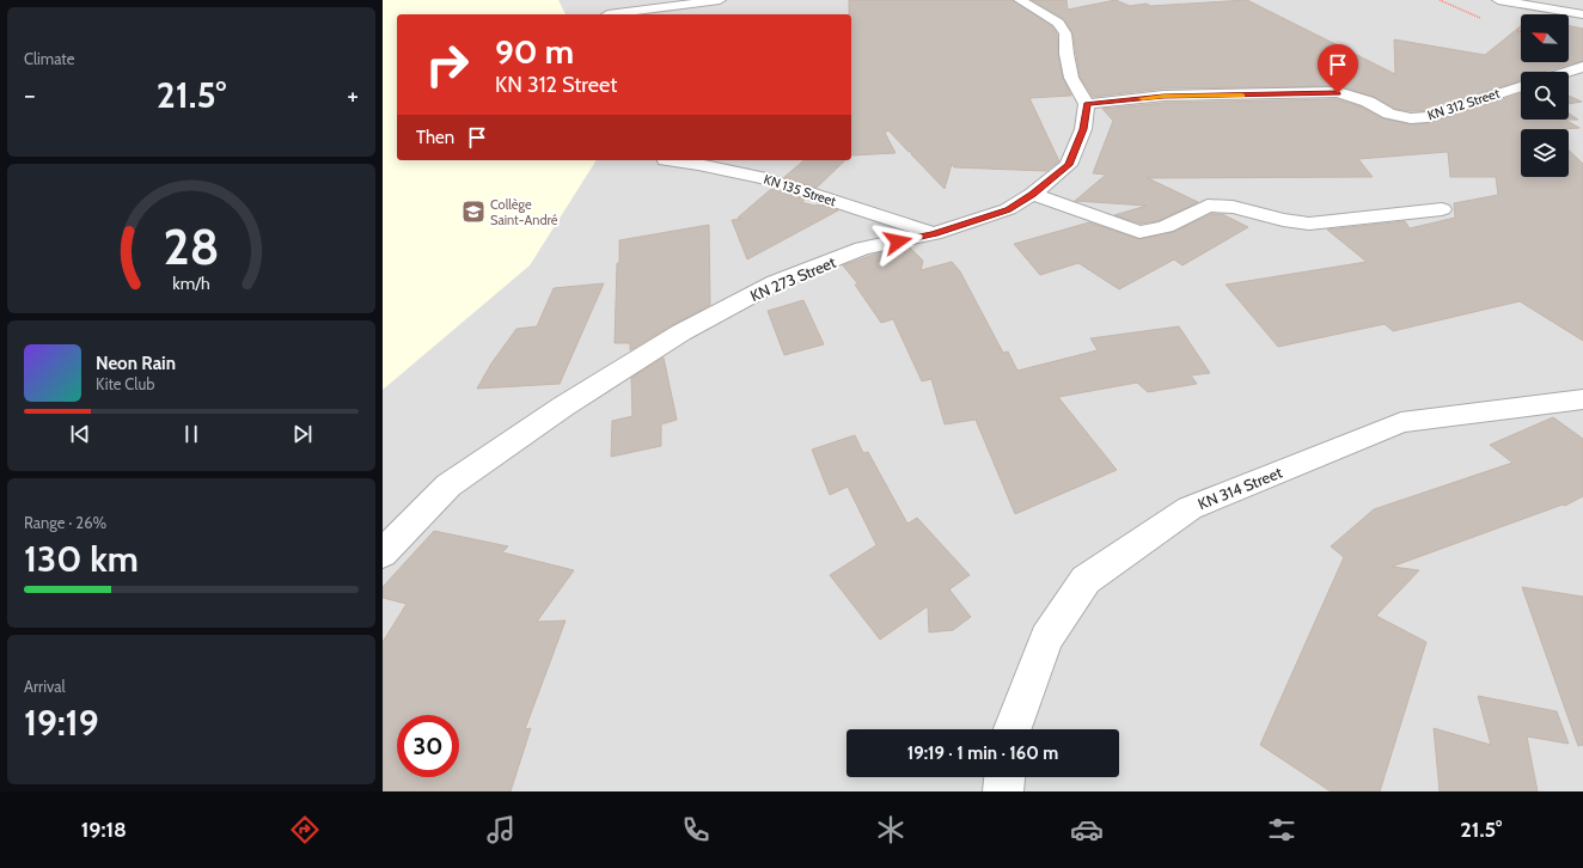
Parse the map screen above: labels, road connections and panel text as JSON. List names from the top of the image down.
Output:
{
  "streets": {
    "street": [
      "KN 312 Street",
      "KN 135 Street",
      "KN 273 Street",
      "KN 314 Street"
    ]
  },
  "crossings": [
    ["KN 312 Street", "KN 273 Street"],
    ["KN 135 Street", "KN 273 Street"]
  ],
  "places": {
    "school or university": ["Collège Saint-André"]
  },
  "north": "top left",
  "page": {
    "tile": [
      "Climate",
      ["Range · 26%", "130 km"],
      ["Arrival", "19:19"]
    ],
    "turn": ["90 m", "KN 312 Street"],
    "heat": ["−", "21.5°", "+"],
    "then": "Then",
    "song": ["Neon Rain", "Kite Club"],
    "limit": "30",
    "trip": "19:19 · 1 min · 160 m",
    "tabs": ["19:18", "21.5°"],
    "gauge": ["28", "km/h"]
  }
}
